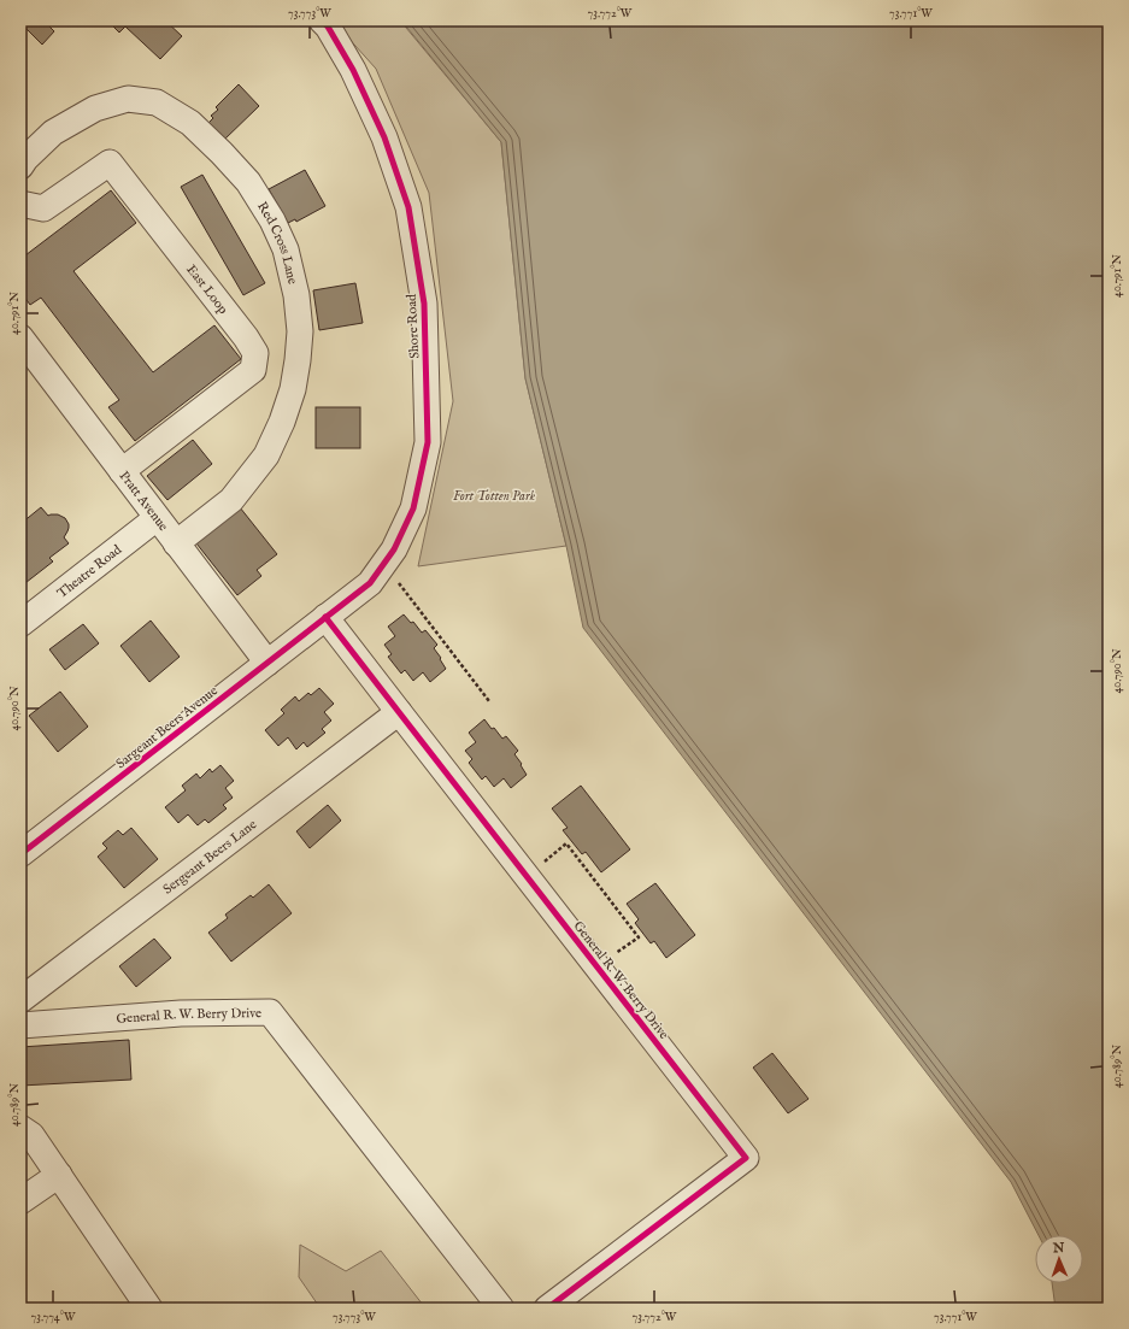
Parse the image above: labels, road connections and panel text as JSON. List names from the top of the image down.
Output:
{
  "streets": {
    "street": [
      "Red Cross Lane",
      "East Loop",
      "Shore Road",
      "Pratt Avenue",
      "Theatre Road",
      "Sargeant Beers Avenue",
      "Sergeant Beers Lane",
      "General R. W. Berry Drive"
    ]
  },
  "crossings": [
    ["Red Cross Lane", "Pratt Avenue"],
    ["East Loop", "Pratt Avenue"],
    ["Shore Road", "Sargeant Beers Avenue"],
    ["Shore Road", "General R. W. Berry Drive"],
    ["Pratt Avenue", "Theatre Road"],
    ["Pratt Avenue", "Sargeant Beers Avenue"],
    ["Sargeant Beers Avenue", "General R. W. Berry Drive"],
    ["Sergeant Beers Lane", "General R. W. Berry Drive"]
  ],
  "parks": ["Fort Totten Park"],
  "north": "top",
  "coordinates": [
    "73.773°W",
    "73.772°W",
    "73.771°W",
    "40.791°N",
    "40.790°N",
    "40.789°N",
    "73.774°W"
  ]
}
